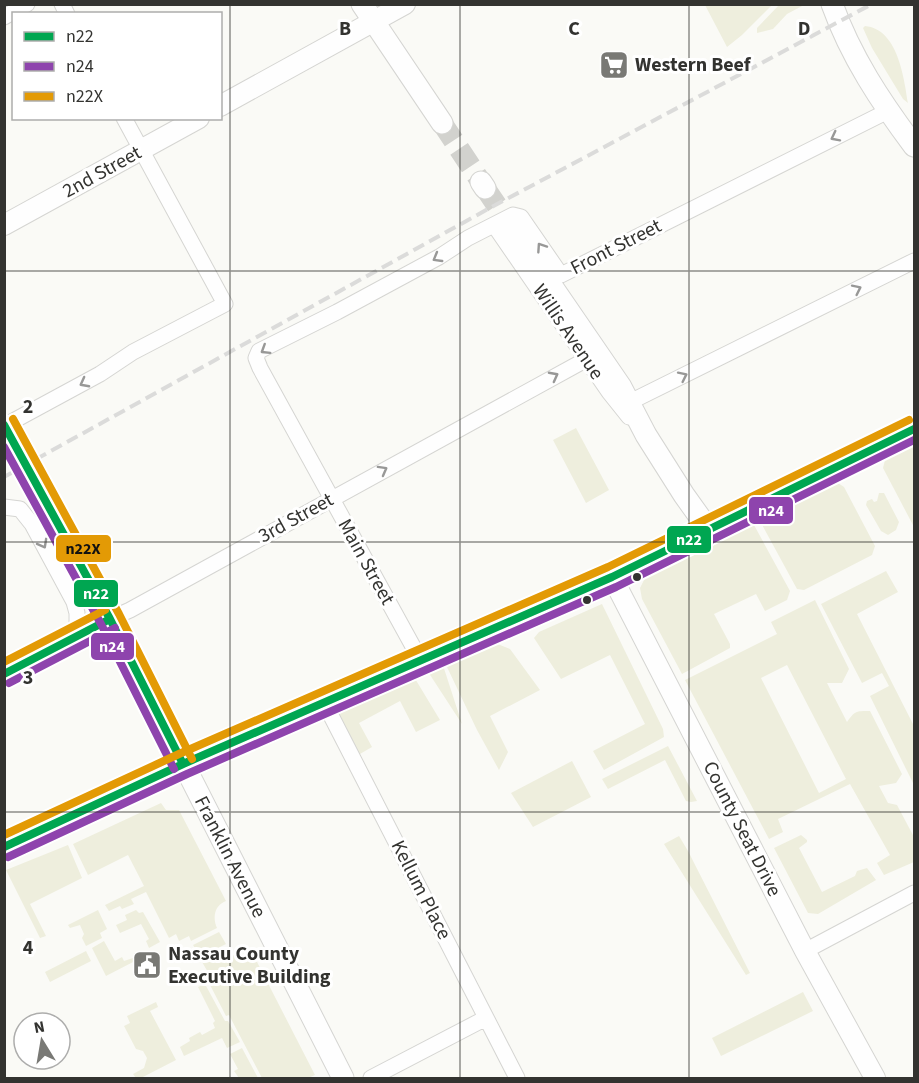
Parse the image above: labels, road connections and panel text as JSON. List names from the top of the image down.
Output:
{
  "streets": {
    "main road": ["Willis Avenue", "Franklin Avenue"],
    "street": [
      "2nd Street",
      "Front Street",
      "3rd Street",
      "Main Street",
      "County Seat Drive",
      "Kellum Place"
    ]
  },
  "crossings": [
    ["Front Street", "Willis Avenue"],
    ["Front Street", "Main Street"],
    ["Willis Avenue", "3rd Street"],
    ["3rd Street", "Main Street"],
    ["3rd Street", "Franklin Avenue"]
  ],
  "one_way": ["Front Street", "3rd Street"],
  "places": {
    "supermarket": ["Western Beef"],
    "public building": ["Nassau County Executive Building"]
  },
  "lines": ["transit line n22X", "transit line n22", "transit line n24"],
  "legend": ["n22", "n24", "n22X"],
  "north": "top",
  "grid": {
    "columns": ["B", "C", "D"],
    "rows": ["2", "3", "4"]
  }
}
